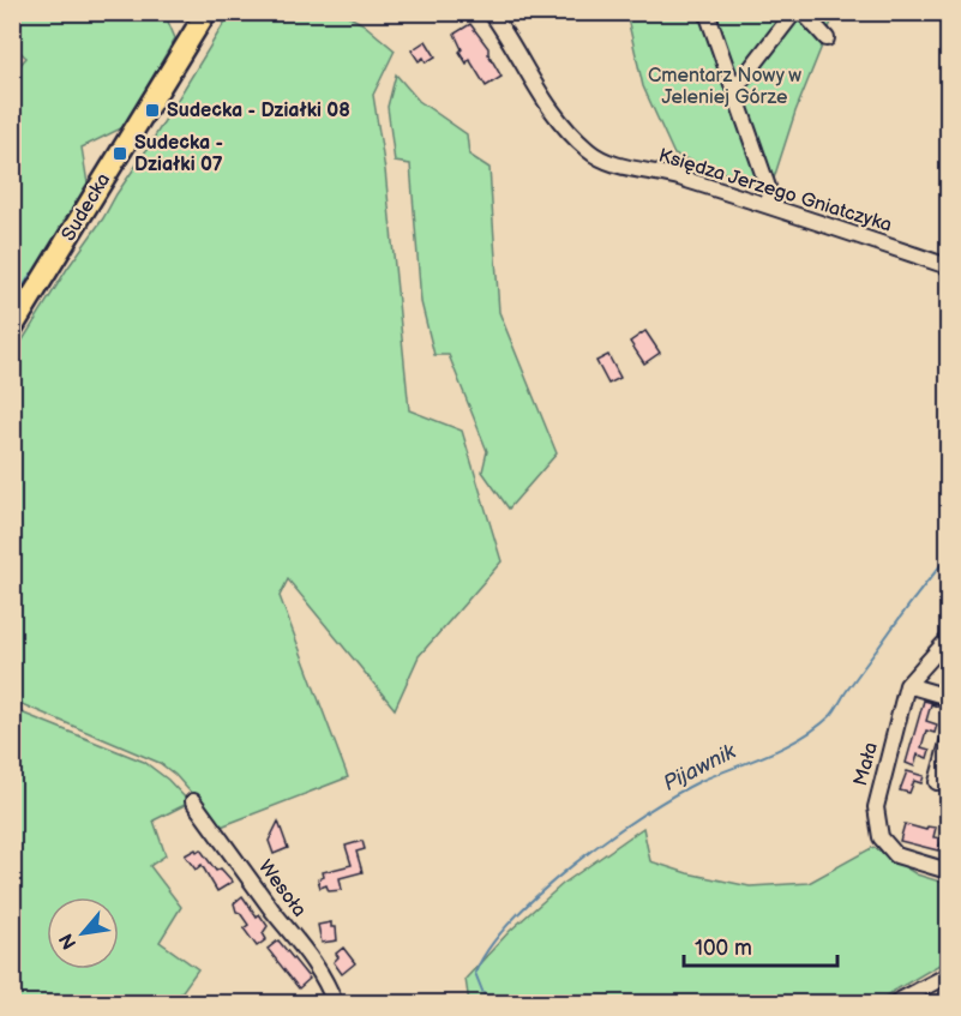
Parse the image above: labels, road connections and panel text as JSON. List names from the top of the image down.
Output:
{
  "streets": {
    "main road": ["Sudecka"],
    "street": ["Księdza Jerzego Gniatczyka", "Mała", "Wesoła"]
  },
  "water": ["Pijawnik"],
  "parks": ["Cmentarz Nowy w Jeleniej Górze"],
  "places": {
    "transit": ["Sudecka - Działki 08", "Sudecka - Działki 07"]
  },
  "scale_bar": "100 m",
  "north": "bottom left"
}
